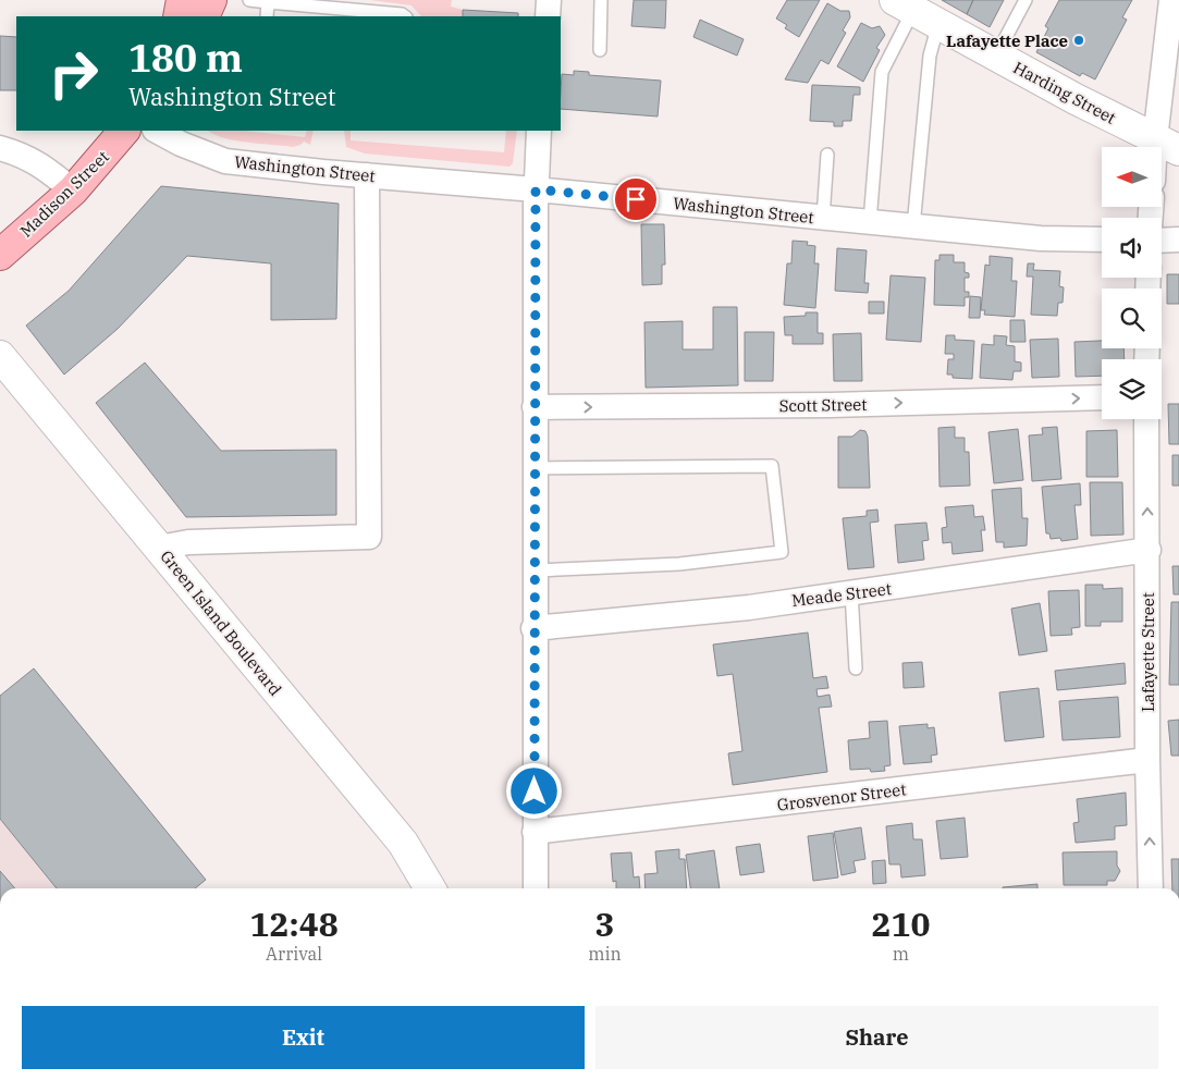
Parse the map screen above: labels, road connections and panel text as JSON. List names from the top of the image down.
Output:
{
  "streets": {
    "main road": ["Madison Street"],
    "street": [
      "Harding Street",
      "Washington Street",
      "Scott Street",
      "Meade Street",
      "Green Island Boulevard",
      "Lafayette Street",
      "Grosvenor Street"
    ]
  },
  "crossings": [
    ["Meade Street", "Lafayette Street"],
    ["Lafayette Street", "Grosvenor Street"]
  ],
  "one_way": ["Scott Street", "Lafayette Street"],
  "places": ["Lafayette Place"],
  "north": "left",
  "page": {
    "turn": ["180 m", "Washington Street"],
    "eta": [
      "12:48",
      "Arrival",
      "3",
      "min",
      "210",
      "m"
    ],
    "buttons": ["Exit", "Share"]
  }
}
